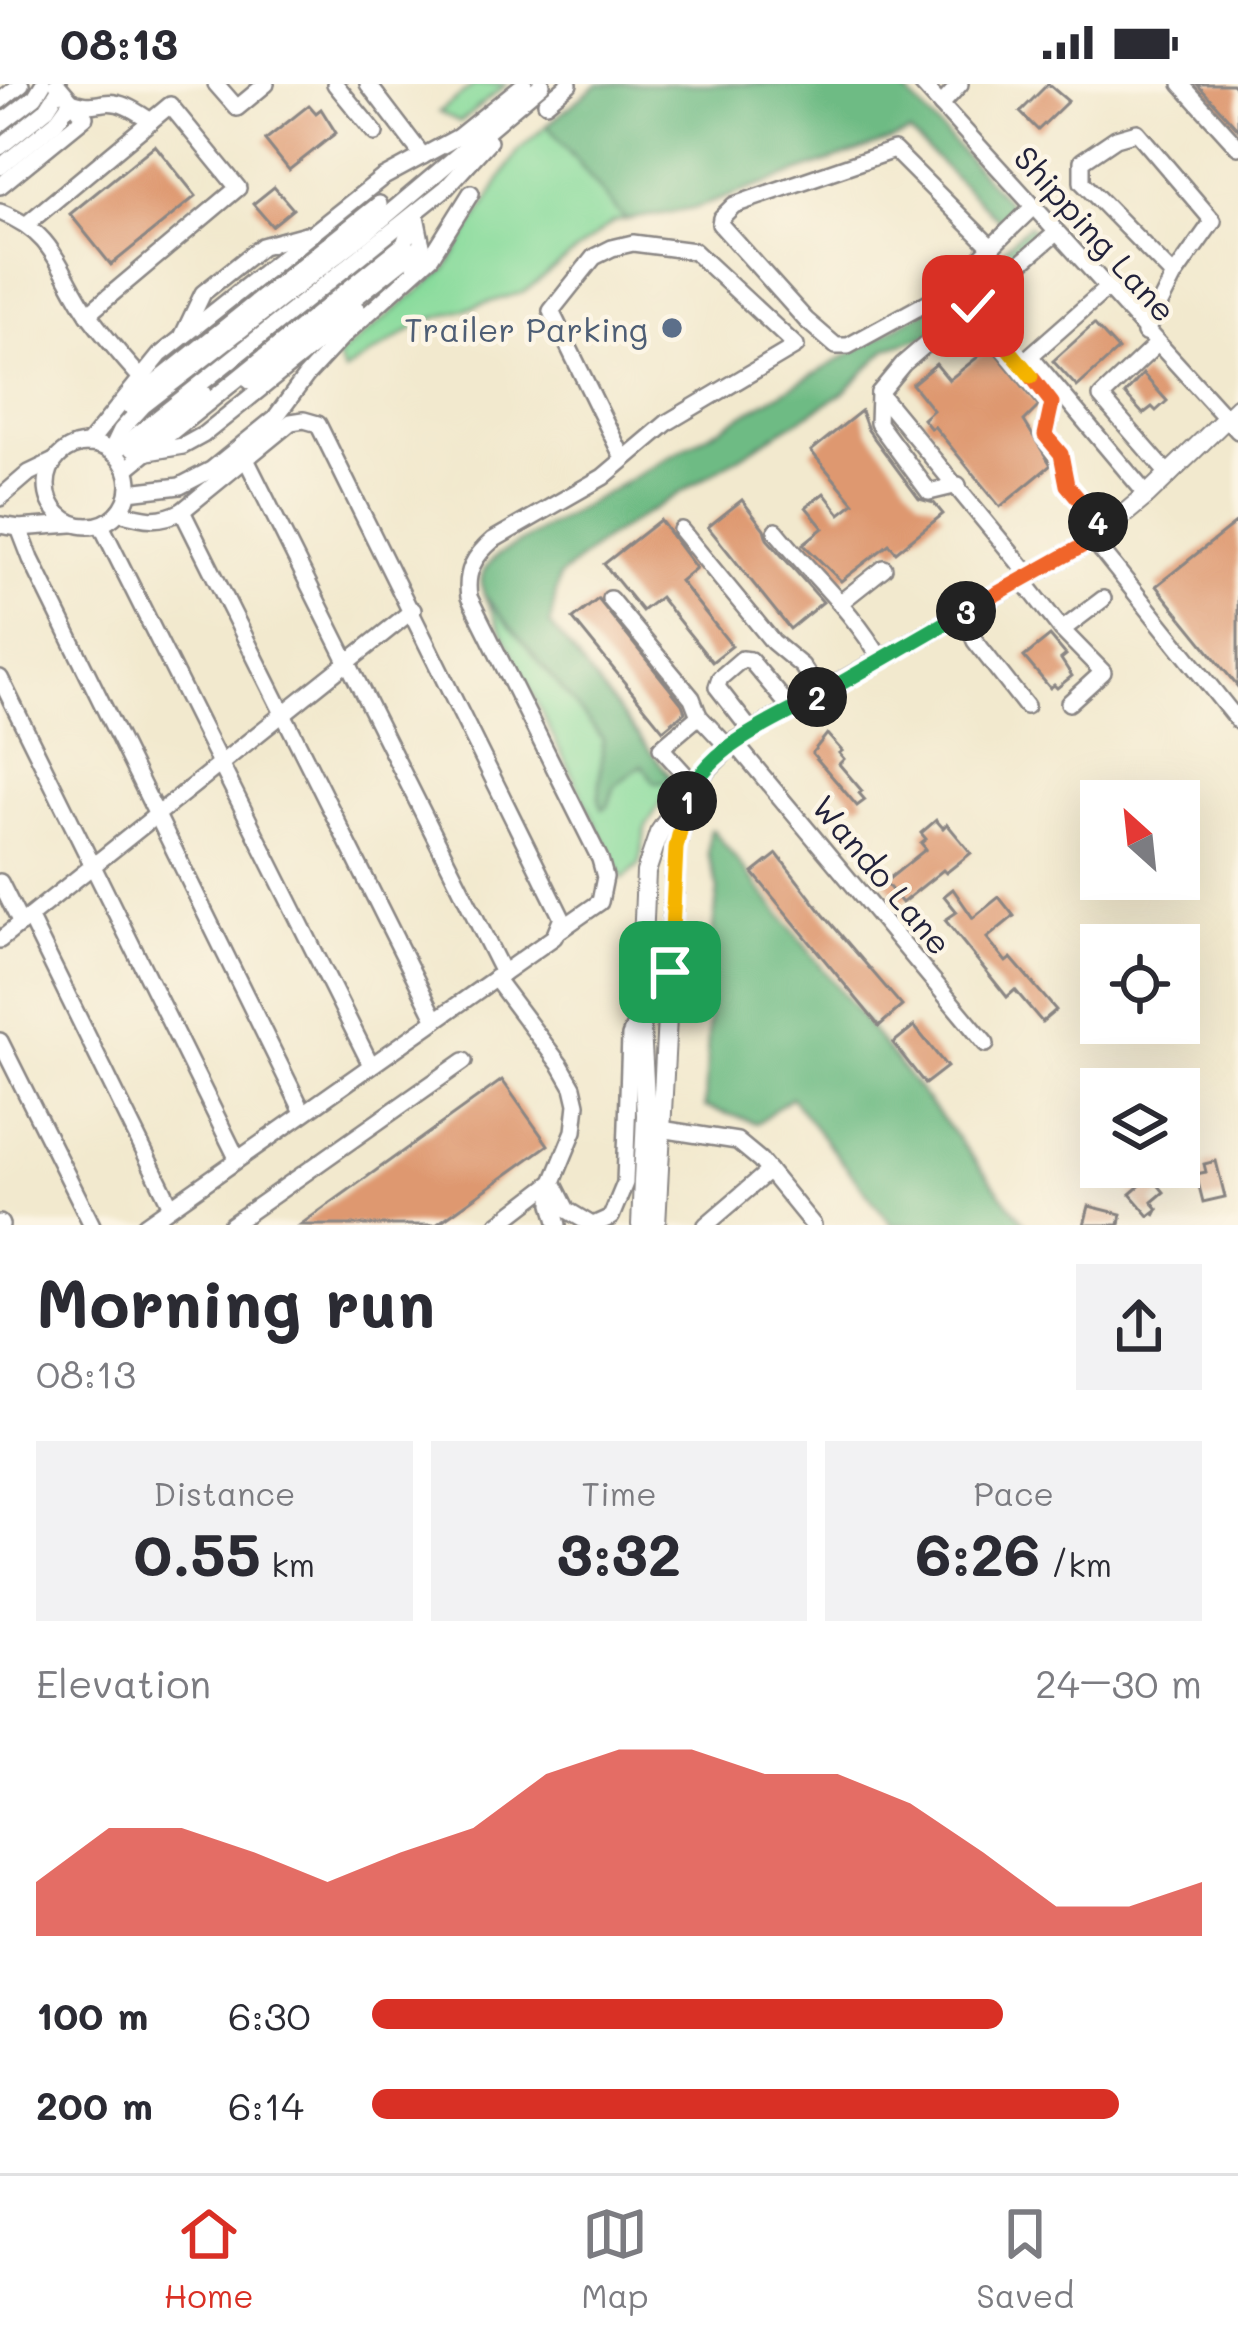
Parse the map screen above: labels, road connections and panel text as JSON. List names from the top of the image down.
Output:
{
  "streets": {
    "street": ["Shipping Lane", "Wando Lane"]
  },
  "places": ["Trailer Parking"],
  "north": "top left",
  "page": {
    "status": "08:13",
    "pins": [
      "4",
      "3",
      "2",
      "1"
    ],
    "heading": ["Morning run", "08:13"],
    "stats": [
      ["Distance", "0.55 km"],
      ["Time", "3:32"],
      ["Pace", "6:26 /km"]
    ],
    "chart": ["Elevation", "24–30 m"],
    "list": [
      {
        "name": "100 m",
        "note": "6:30"
      },
      {
        "name": "200 m",
        "note": "6:14"
      }
    ],
    "tabs": ["Home", "Map", "Saved"]
  }
}
